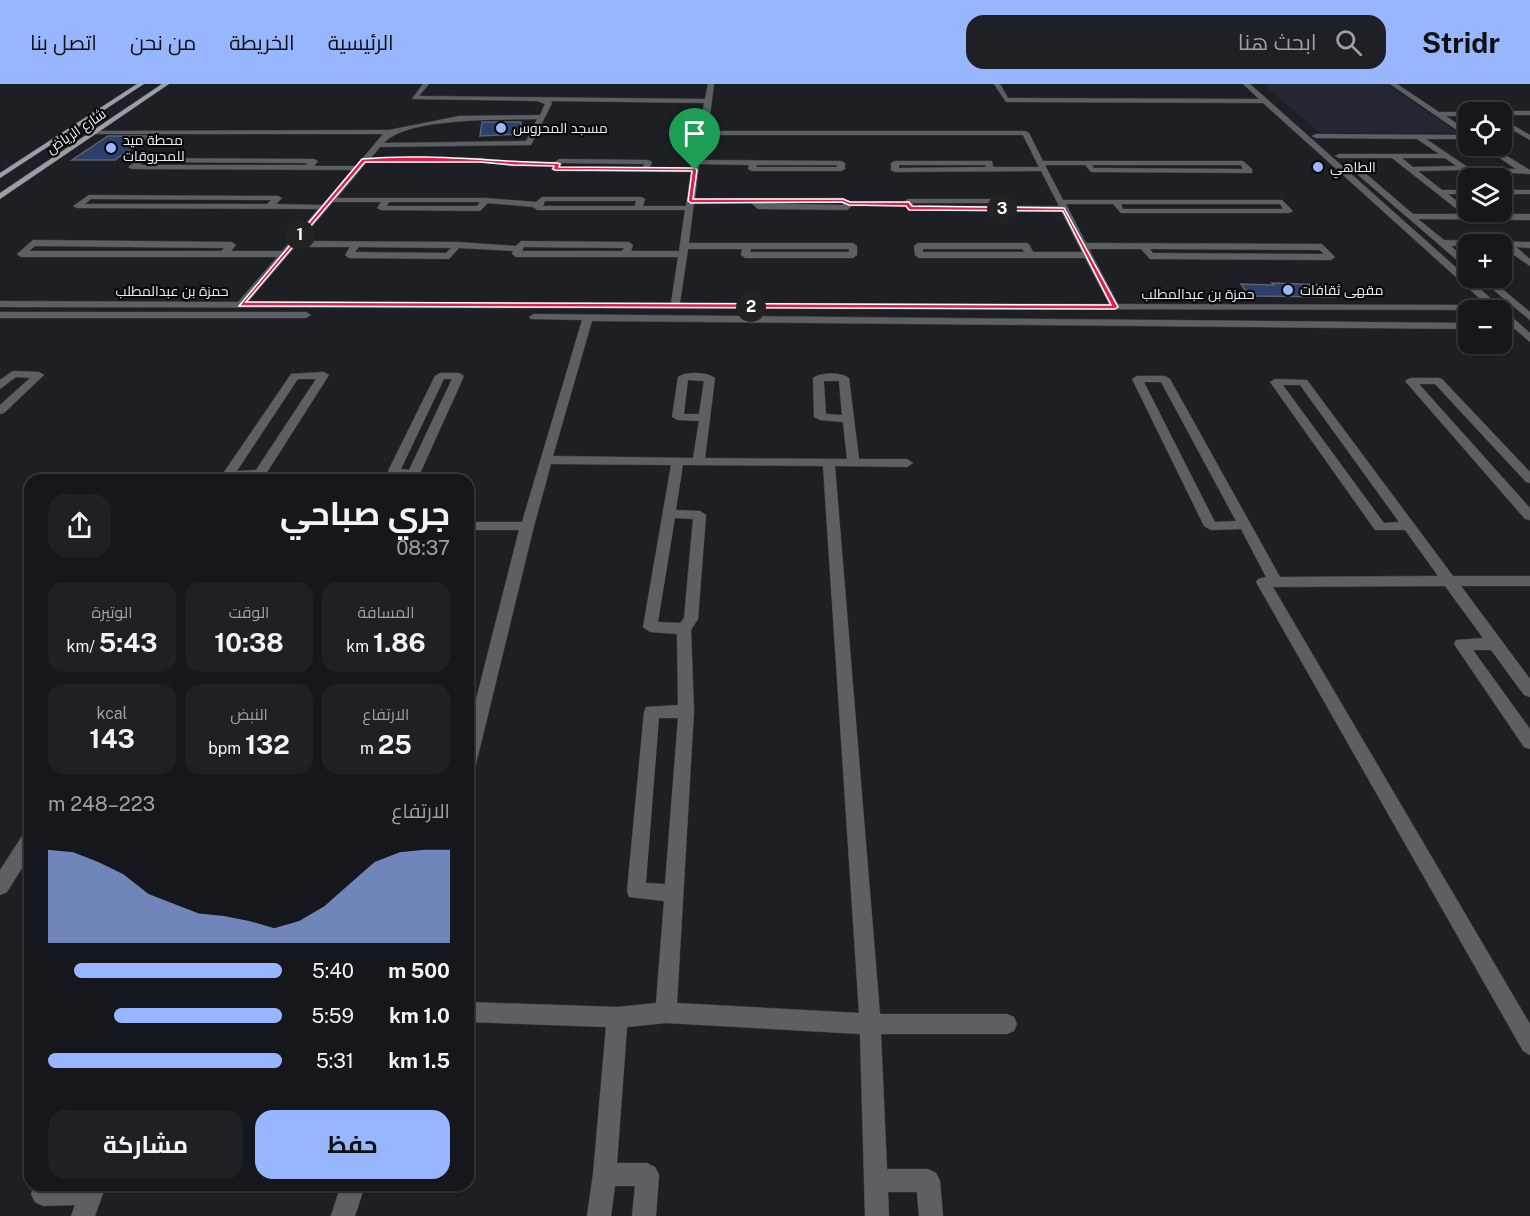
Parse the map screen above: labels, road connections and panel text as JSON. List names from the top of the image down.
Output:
{
  "streets": {
    "main road": ["شارع الرياض"],
    "street": ["حمزة بن عبدالمطلب"]
  },
  "places": [
    "مسجد المحروس",
    "محطة ميد للمحروقات",
    "الطاهي",
    "مقهى ثقافات"
  ],
  "page": {
    "header": "Stridr",
    "search": "ابحث هنا",
    "nav": [
      "الرئيسية",
      "الخريطة",
      "من نحن",
      "اتصل بنا"
    ],
    "map_buttons": ["+", "−"],
    "pins": ["3", "1", "2"],
    "heading": ["جري صباحي", "08:37"],
    "stats": [
      ["المسافة", "1.86 km"],
      ["الوقت", "10:38"],
      ["الوتيرة", "5:43 /km"],
      ["الارتفاع", "25 m"],
      ["النبض", "132 bpm"],
      ["kcal", "143"]
    ],
    "chart": ["الارتفاع", "223–248 m"],
    "list": [
      {
        "name": "500 m",
        "note": "5:40"
      },
      {
        "name": "1.0 km",
        "note": "5:59"
      },
      {
        "name": "1.5 km",
        "note": "5:31"
      }
    ],
    "buttons": ["حفظ", "مشاركة"]
  }
}
